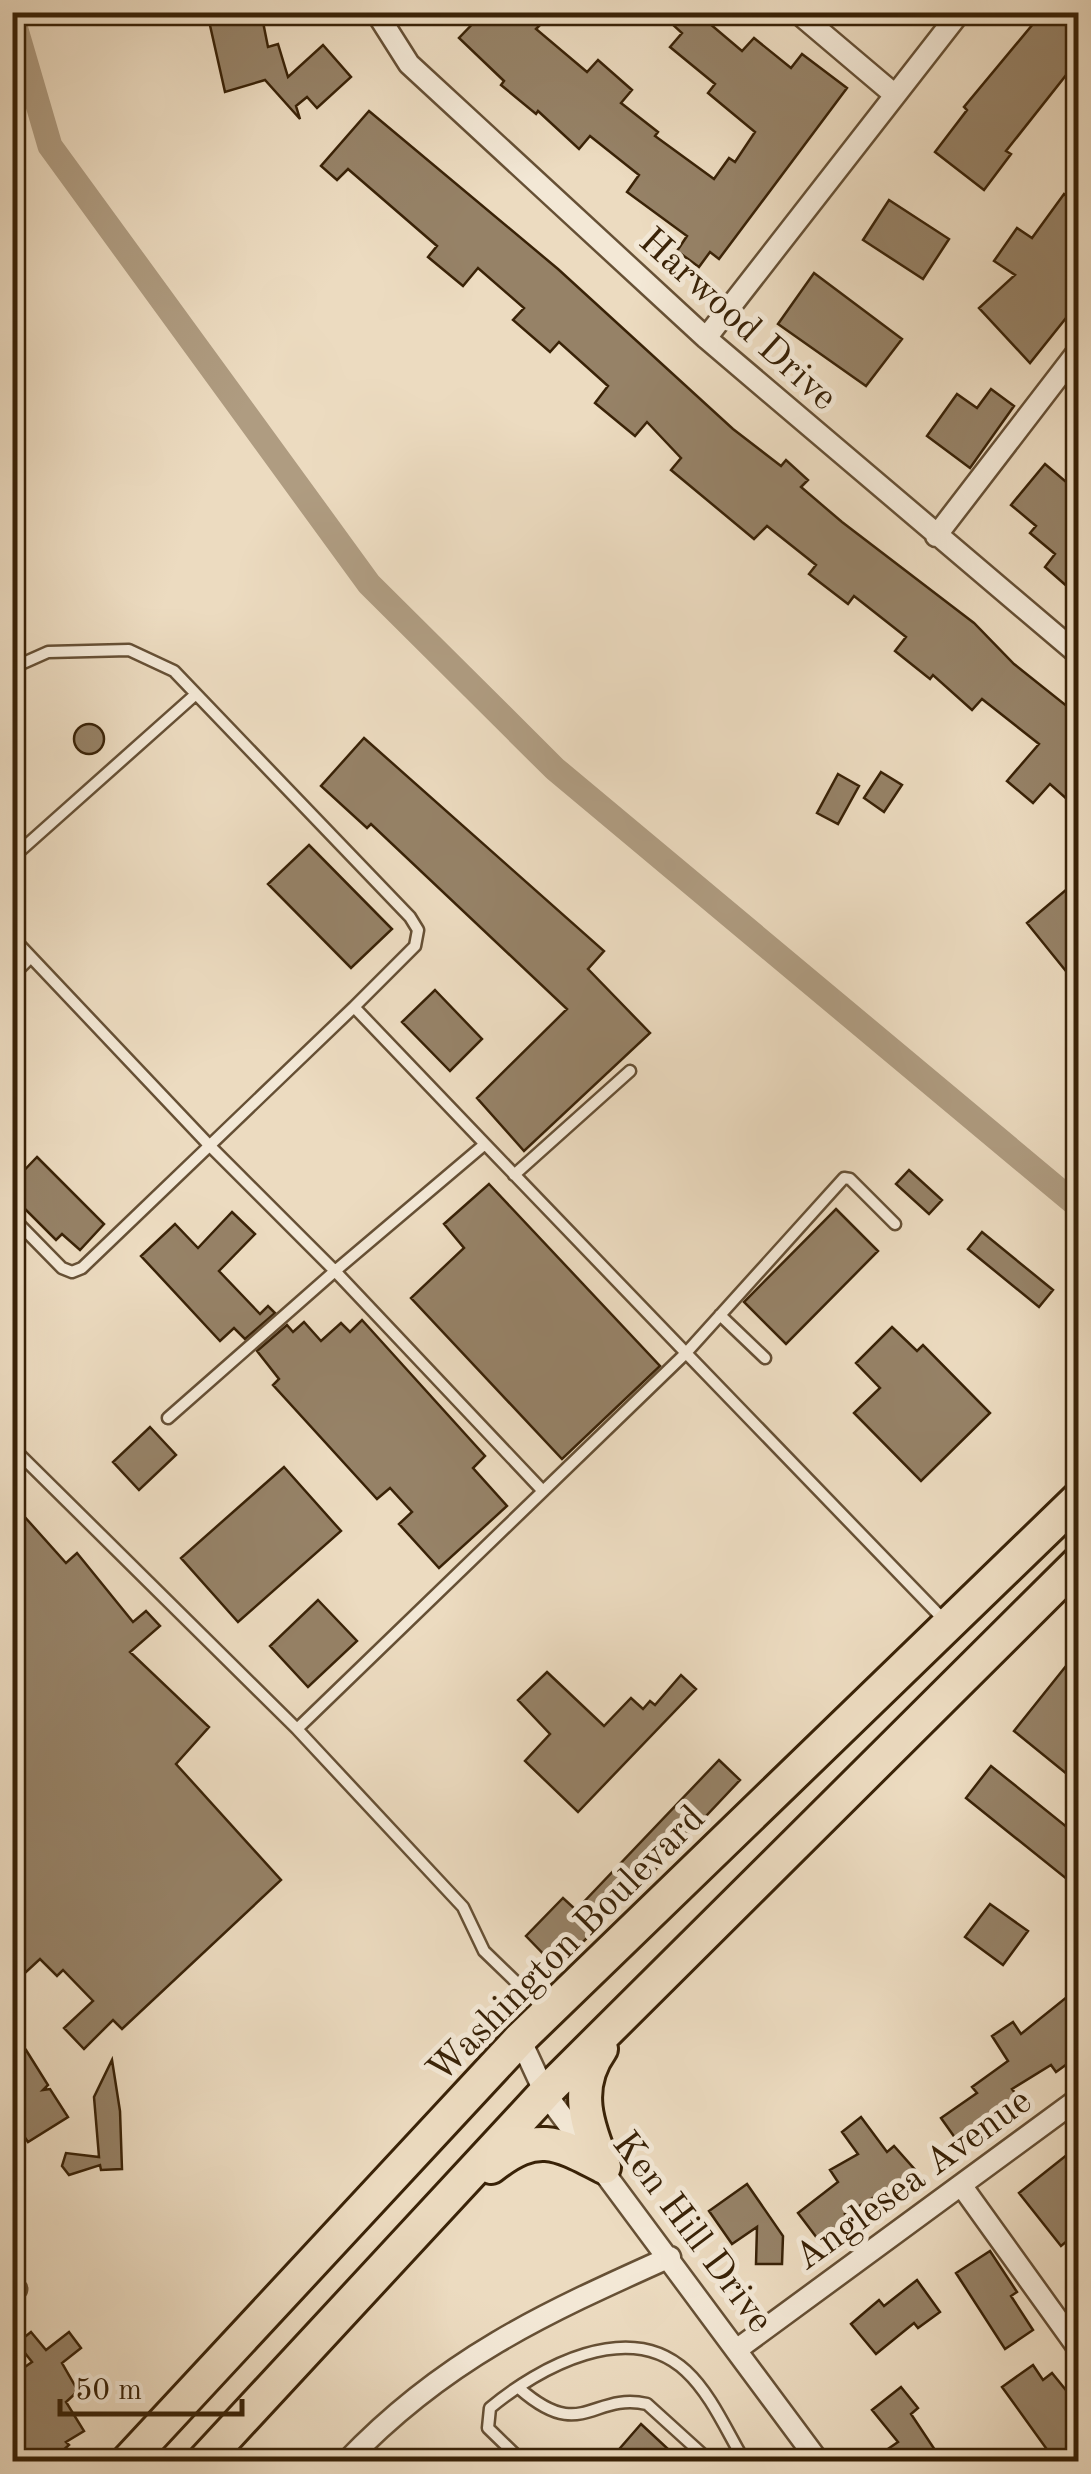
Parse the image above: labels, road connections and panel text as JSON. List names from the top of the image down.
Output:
{
  "streets": {
    "highway": ["Washington Boulevard"],
    "street": ["Harwood Drive", "Anglesea Avenue", "Ken Hill Drive"]
  },
  "crossings": [
    ["Washington Boulevard", "Ken Hill Drive"],
    ["Anglesea Avenue", "Ken Hill Drive"]
  ],
  "scale_bar": "50 m"
}
